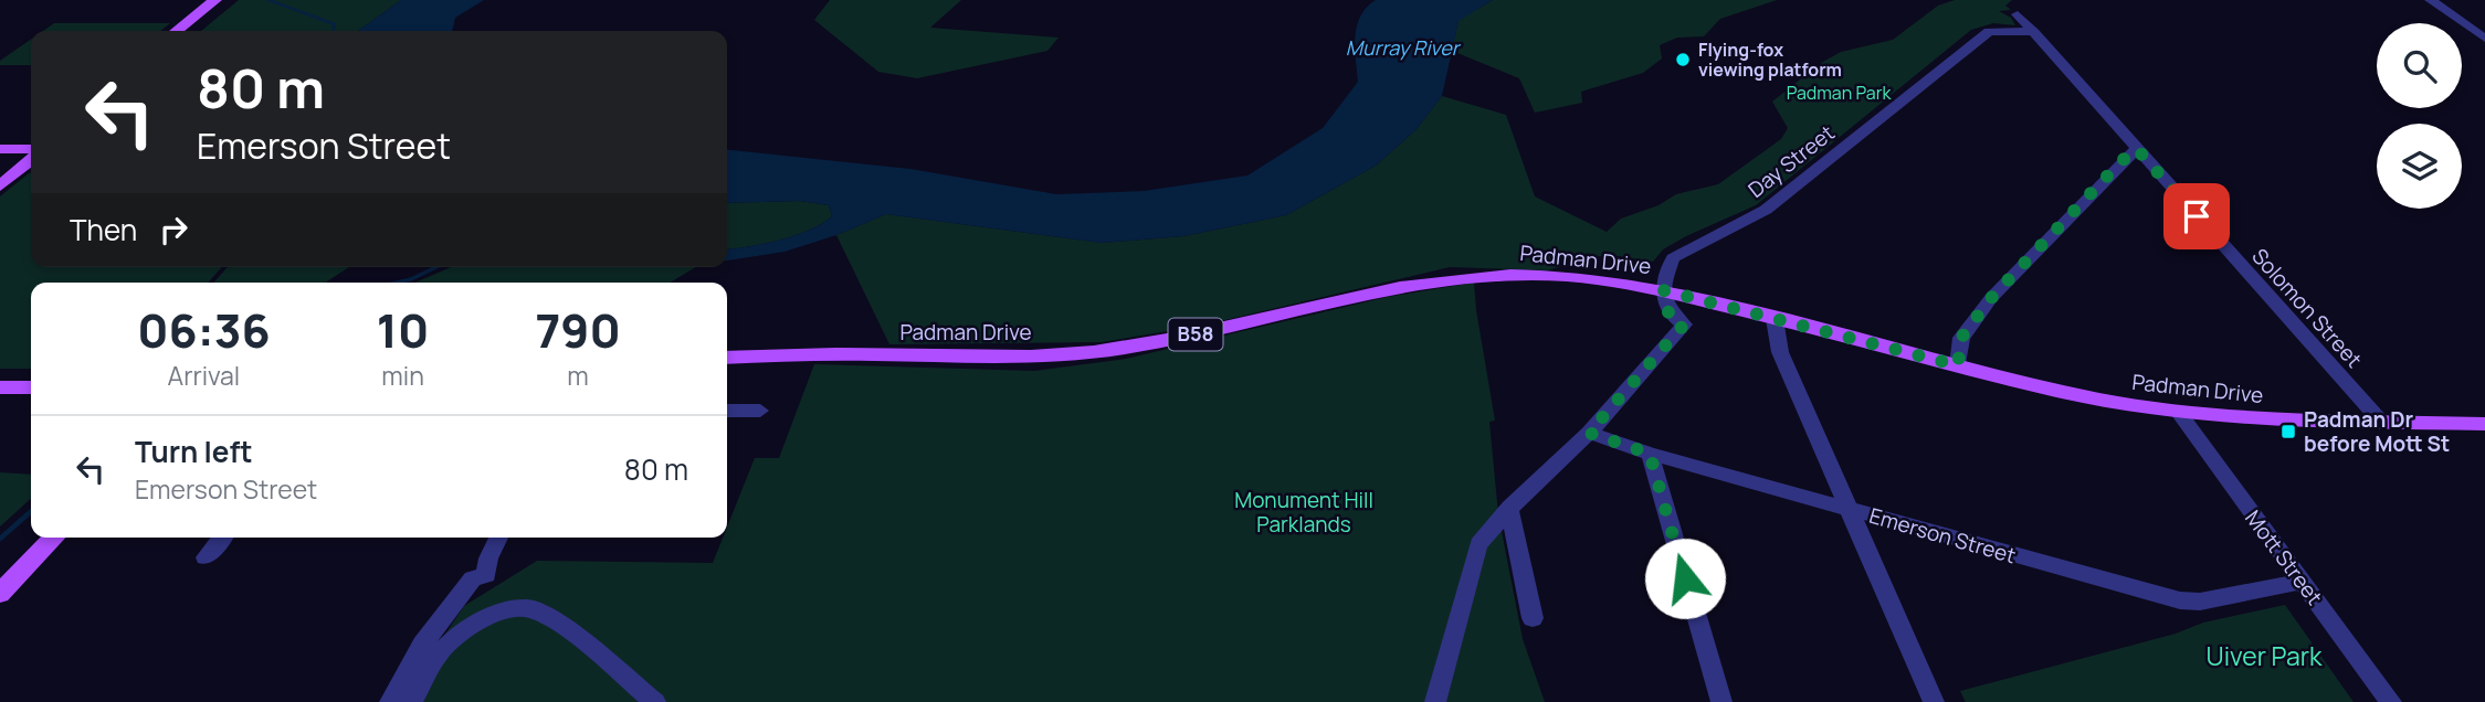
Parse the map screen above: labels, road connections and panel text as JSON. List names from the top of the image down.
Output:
{
  "streets": {
    "main road": ["Padman Drive", "B58"],
    "street": [
      "Day Street",
      "Solomon Street",
      "Emerson Street",
      "Mott Street"
    ]
  },
  "crossings": [
    ["Day Street", "Padman Drive"],
    ["Day Street", "Solomon Street"],
    ["Padman Drive", "Solomon Street"],
    ["Padman Drive", "Mott Street"],
    ["Emerson Street", "Mott Street"]
  ],
  "water": ["Murray River"],
  "parks": ["Padman Park", "Monument Hill Parklands", "Uiver Park"],
  "places": {
    "other": ["Flying-fox viewing platform"],
    "transit": ["Padman Dr before Mott St"]
  },
  "page": {
    "turn": ["80 m", "Emerson Street"],
    "then": "Then",
    "eta": [
      "06:36",
      "Arrival",
      "10",
      "min",
      "790",
      "m"
    ],
    "list": [
      {
        "name": "Turn left",
        "note": "Emerson Street",
        "value": "80 m"
      }
    ]
  }
}
